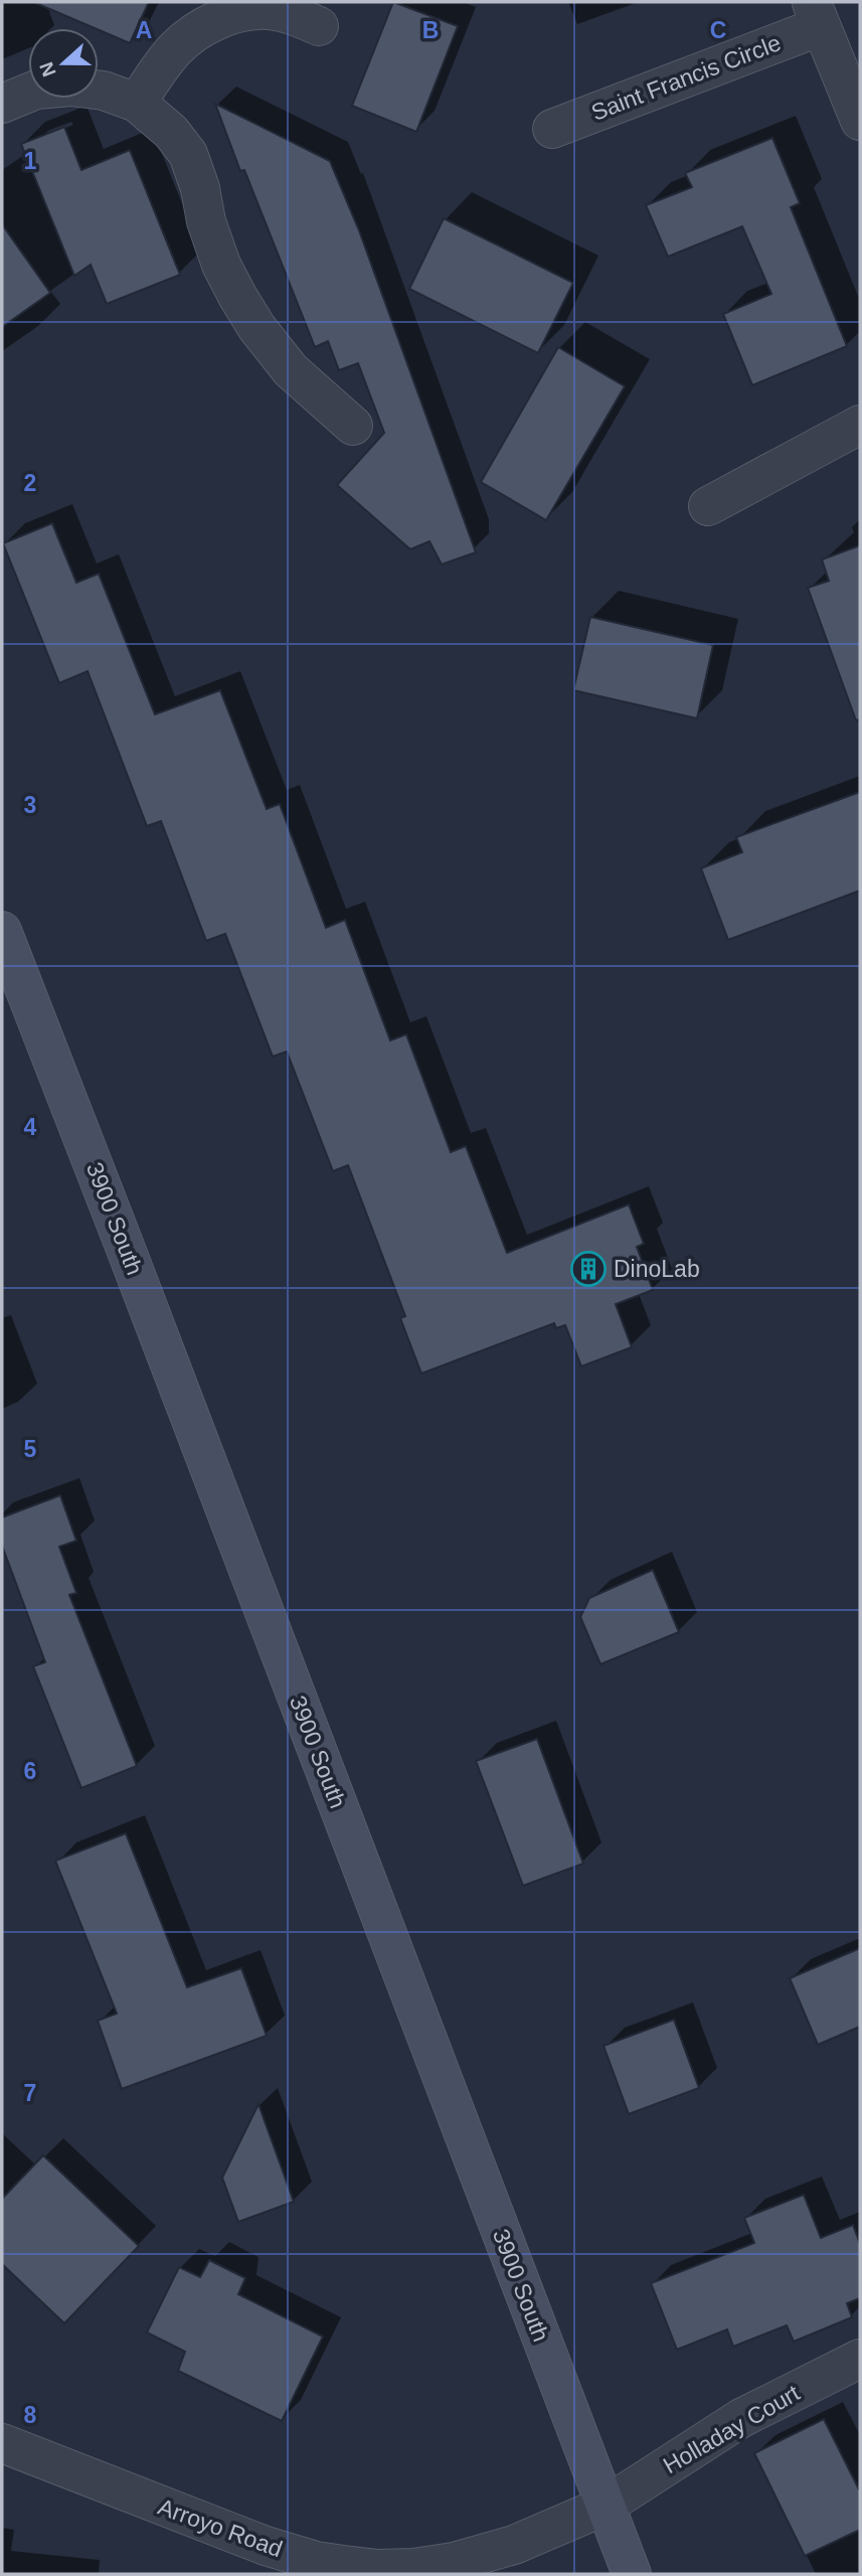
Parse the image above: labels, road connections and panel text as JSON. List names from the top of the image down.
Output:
{
  "streets": {
    "main road": ["3900 South"],
    "street": ["Saint Francis Circle", "Holladay Court", "Arroyo Road"]
  },
  "crossings": [
    ["3900 South", "Holladay Court"],
    ["3900 South", "Arroyo Road"],
    ["Holladay Court", "Arroyo Road"]
  ],
  "places": {
    "building": ["DinoLab"]
  },
  "north": "left",
  "grid": {
    "columns": ["A", "B", "C"],
    "rows": [
      "1",
      "2",
      "3",
      "4",
      "5",
      "6",
      "7",
      "8"
    ]
  }
}
